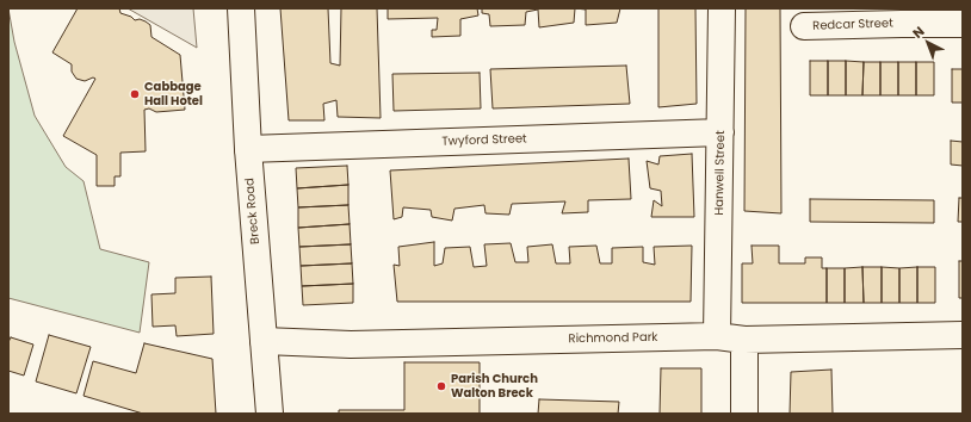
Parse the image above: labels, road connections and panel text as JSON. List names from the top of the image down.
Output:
{
  "streets": {
    "street": [
      "Redcar Street",
      "Twyford Street",
      "Hanwell Street",
      "Breck Road",
      "Richmond Park"
    ]
  },
  "crossings": [
    ["Twyford Street", "Hanwell Street"],
    ["Twyford Street", "Breck Road"],
    ["Hanwell Street", "Richmond Park"],
    ["Breck Road", "Richmond Park"]
  ],
  "places": ["Cabbage Hall Hotel", "Parish Church Walton Breck"],
  "north": "top left"
}
